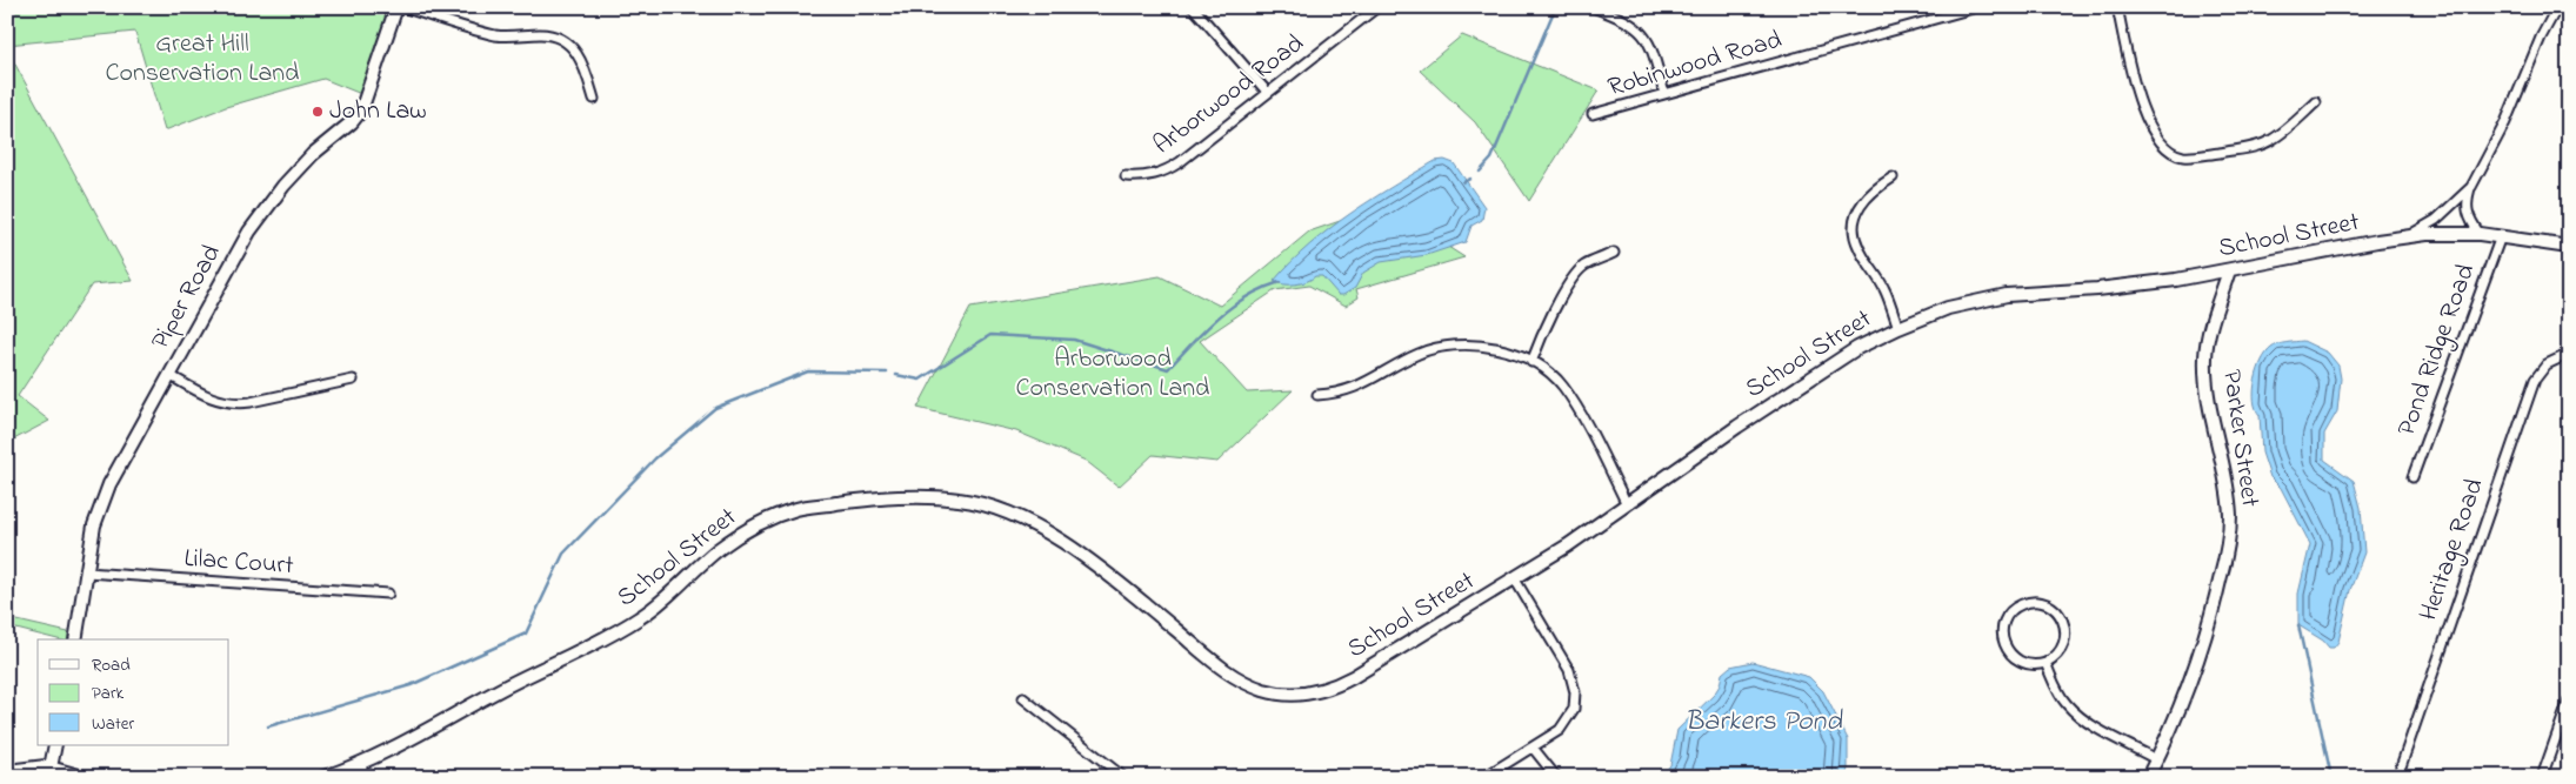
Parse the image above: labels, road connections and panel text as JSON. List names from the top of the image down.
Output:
{
  "streets": {
    "street": [
      "Robinwood Road",
      "Arborwood Road",
      "School Street",
      "Piper Road",
      "Pond Ridge Road",
      "Parker Street",
      "Heritage Road",
      "Lilac Court"
    ]
  },
  "crossings": [
    ["School Street", "Pond Ridge Road"],
    ["School Street", "Parker Street"],
    ["Piper Road", "Lilac Court"]
  ],
  "water": ["Barkers Pond"],
  "parks": ["Great Hill Conservation Land", "Arborwood Conservation Land"],
  "places": ["John Law"],
  "legend": ["Road", "Park", "Water"]
}
